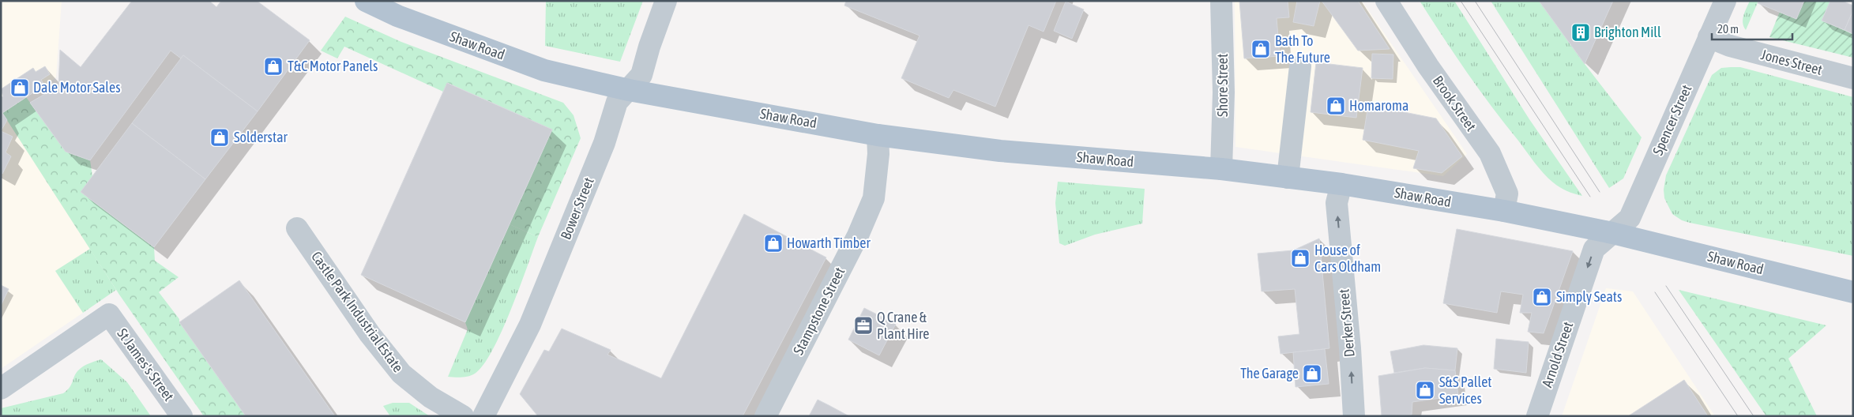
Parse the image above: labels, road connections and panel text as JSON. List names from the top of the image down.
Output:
{
  "streets": {
    "main road": ["Shaw Road"],
    "street": [
      "Jones Street",
      "Shore Street",
      "Brook Street",
      "Spencer Street",
      "Bower Street",
      "Stampstone Street",
      "Castle Park Industrial Estate",
      "Derker Street",
      "Arnold Street",
      "St James's Street"
    ]
  },
  "crossings": [
    ["Shaw Road", "Shore Street"],
    ["Shaw Road", "Brook Street"],
    ["Shaw Road", "Spencer Street"],
    ["Shaw Road", "Bower Street"],
    ["Shaw Road", "Stampstone Street"],
    ["Shaw Road", "Derker Street"],
    ["Shaw Road", "Arnold Street"],
    ["Jones Street", "Spencer Street"],
    ["Spencer Street", "Arnold Street"]
  ],
  "one_way": ["Derker Street", "Arnold Street"],
  "places": {
    "building": ["Brighton Mill"],
    "shop": [
      "Bath To The Future",
      "T&C Motor Panels",
      "Dale Motor Sales",
      "Homaroma",
      "Solderstar",
      "Howarth Timber",
      "House of Cars Oldham",
      "Simply Seats",
      "The Garage",
      "S&S Pallet Services"
    ],
    "office": ["Q Crane & Plant Hire"]
  },
  "scale_bar": "20 m"
}
